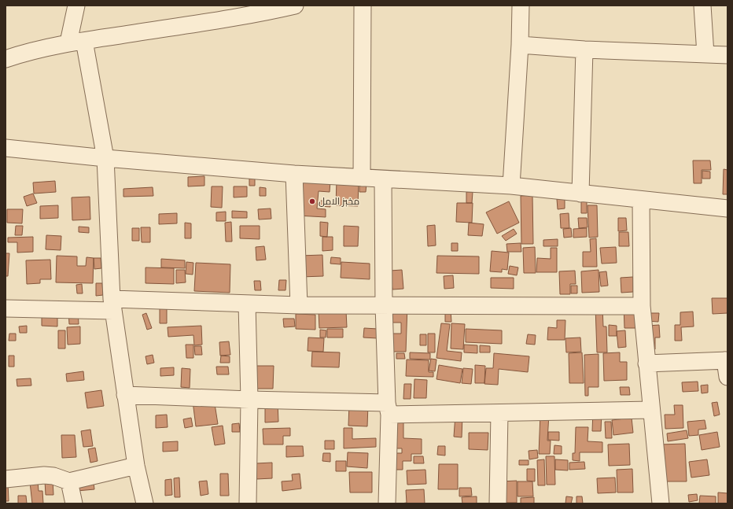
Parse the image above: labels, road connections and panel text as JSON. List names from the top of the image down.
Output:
{
  "places": ["مخبز الامل"]
}
